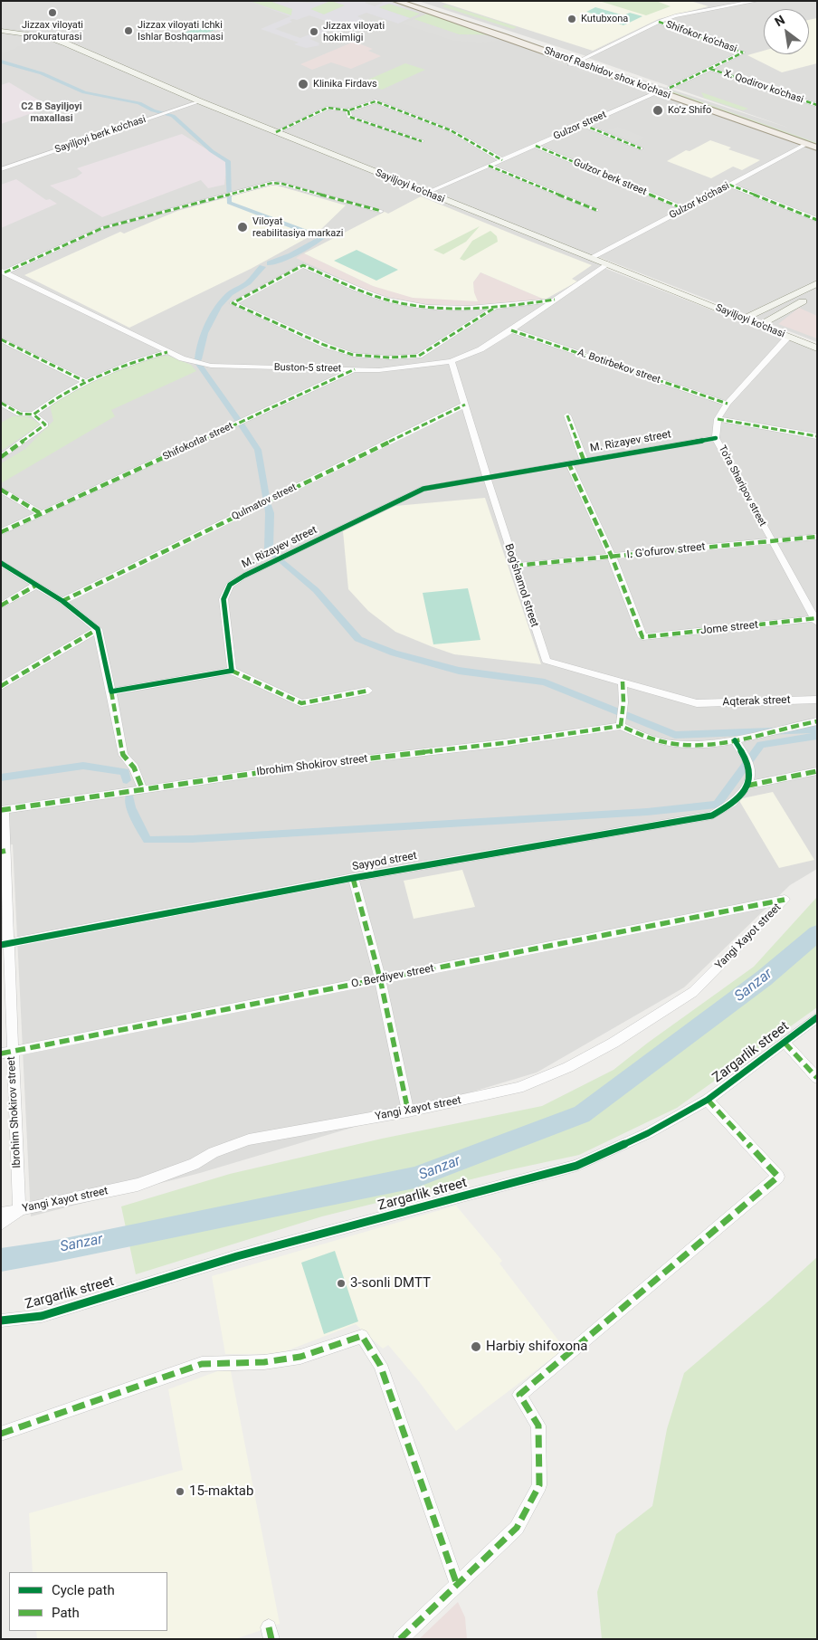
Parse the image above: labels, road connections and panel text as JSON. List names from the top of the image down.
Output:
{
  "streets": {
    "main road": ["Sharof Rashidov shox ko'chasi", "Sayiljoyi ko'chasi"],
    "street": [
      "Shifokor ko'chasi",
      "X. Qodirov ko'chasi",
      "Gulzor street",
      "Sayiljoyi berk ko'chasi",
      "Gulzor berk street",
      "Gulzor ko'chasi",
      "A. Botirbekov street",
      "Buston-5 street",
      "Shifokorlar street",
      "M. Rizayev street",
      "To'ra Sharipov street",
      "Qulmatov street",
      "I. G'ofurov street",
      "Bog'shamol street",
      "Jome street",
      "Aqterak street",
      "Ibrohim Shokirov street",
      "Sayyod street",
      "Yangi Xayot street",
      "O. Berdiyev street",
      "Zargarlik street"
    ]
  },
  "crossings": [
    ["Shifokor ko'chasi", "Sharof Rashidov shox ko'chasi"],
    ["Shifokor ko'chasi", "X. Qodirov ko'chasi"],
    ["Sharof Rashidov shox ko'chasi", "Gulzor street"],
    ["Sharof Rashidov shox ko'chasi", "Gulzor ko'chasi"],
    ["Gulzor street", "Gulzor berk street"],
    ["Gulzor street", "Sayiljoyi ko'chasi"],
    ["Sayiljoyi berk ko'chasi", "Sayiljoyi ko'chasi"],
    ["Gulzor berk street", "Gulzor ko'chasi"],
    ["Sayiljoyi ko'chasi", "Gulzor ko'chasi"],
    ["Sayiljoyi ko'chasi", "Buston-5 street"],
    ["Sayiljoyi ko'chasi", "To'ra Sharipov street"],
    ["A. Botirbekov street", "Buston-5 street"],
    ["A. Botirbekov street", "To'ra Sharipov street"],
    ["Buston-5 street", "Shifokorlar street"],
    ["Buston-5 street", "Bog'shamol street"],
    ["M. Rizayev street", "To'ra Sharipov street"],
    ["M. Rizayev street", "Bog'shamol street"],
    ["To'ra Sharipov street", "I. G'ofurov street"],
    ["To'ra Sharipov street", "Jome street"],
    ["Qulmatov street", "Bog'shamol street"],
    ["I. G'ofurov street", "Bog'shamol street"],
    ["I. G'ofurov street", "Jome street"],
    ["Bog'shamol street", "Aqterak street"],
    ["Ibrohim Shokirov street", "Sayyod street"],
    ["Ibrohim Shokirov street", "Yangi Xayot street"],
    ["Ibrohim Shokirov street", "O. Berdiyev street"],
    ["Yangi Xayot street", "O. Berdiyev street"]
  ],
  "districts": ["C2 B Sayiljoyi maxallasi"],
  "water": ["Sanzar"],
  "places": [
    "Jizzax viloyati prokuraturasi",
    "Kutubxona",
    "Jizzax viloyati Ichki Ishlar Boshqarmasi",
    "Jizzax viloyati hokimligi",
    "Klinika Firdavs",
    "Ko’z Shifo",
    "Viloyat reabilitasiya markazi",
    "3-sonli DMTT",
    "Harbiy shifoxona",
    "15-maktab"
  ],
  "legend": ["Cycle path", "Path"],
  "north": "top left"
}
